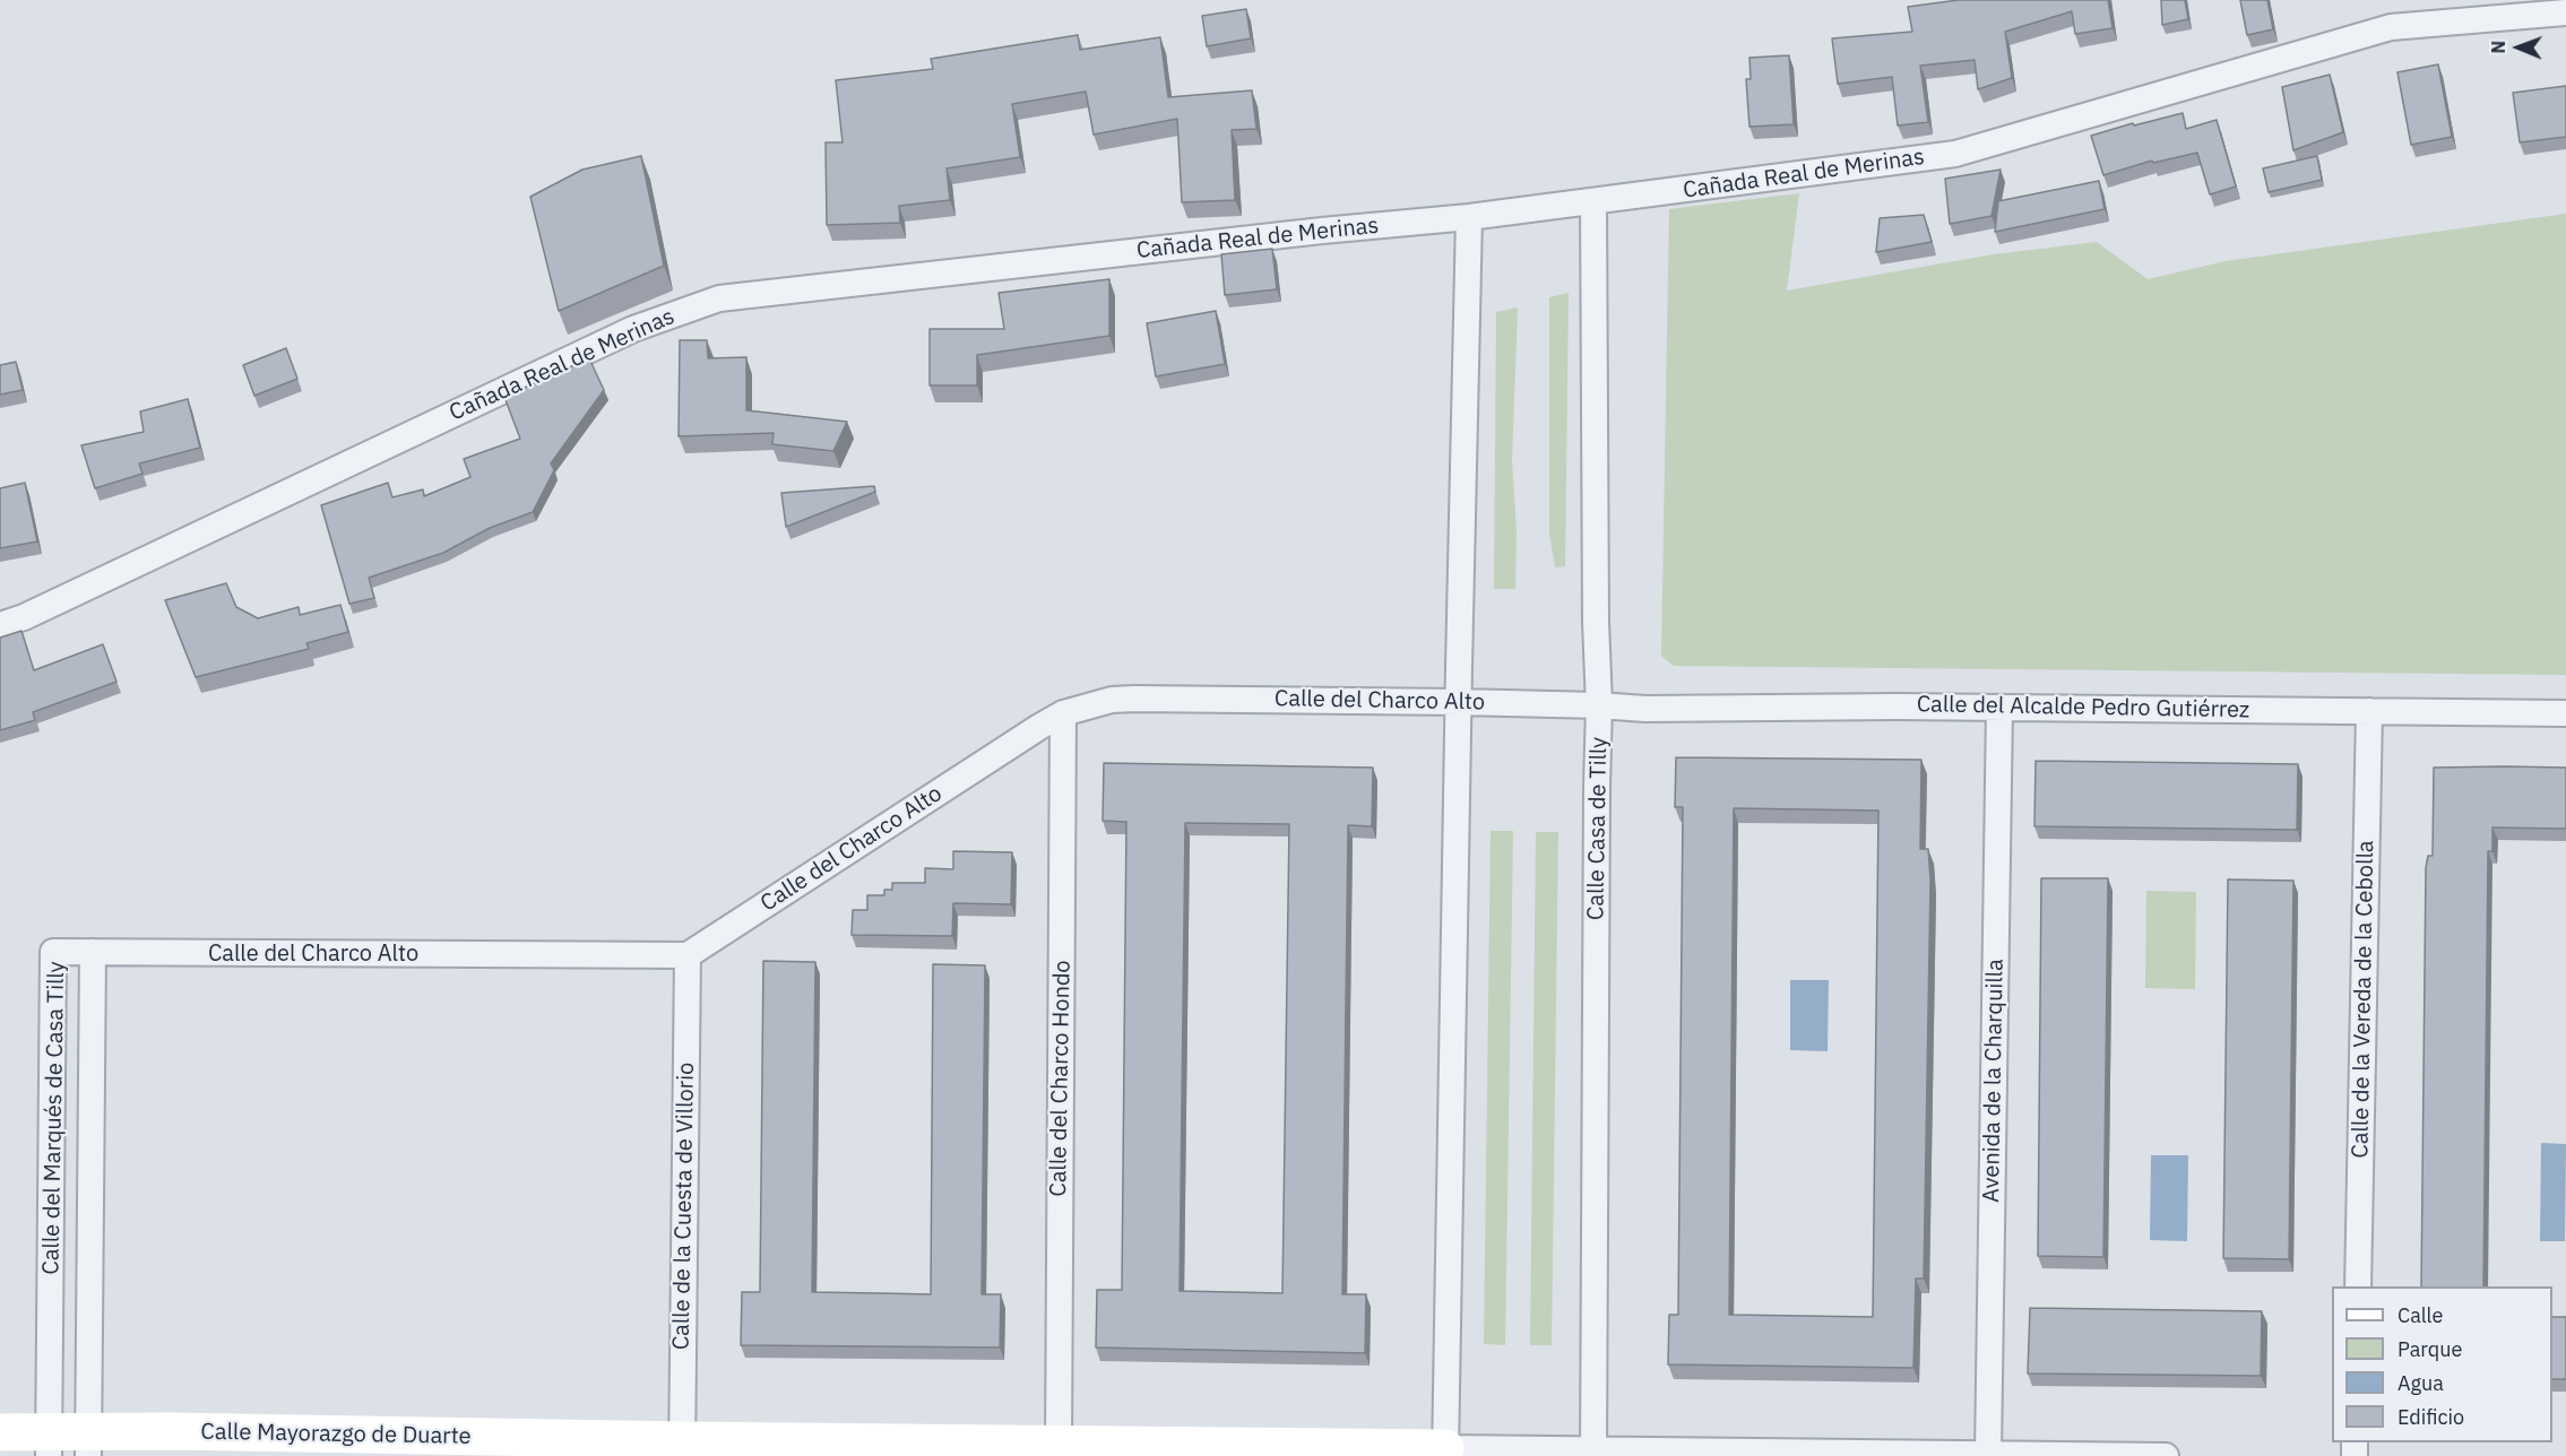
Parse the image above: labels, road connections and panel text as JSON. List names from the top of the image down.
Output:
{
  "streets": {
    "street": [
      "Cañada Real de Merinas",
      "Calle del Charco Alto",
      "Calle del Alcalde Pedro Gutiérrez",
      "Calle Casa de Tilly",
      "Calle de la Vereda de la Cebolla",
      "Calle del Charco Hondo",
      "Avenida de la Charquilla",
      "Calle del Marqués de Casa Tilly",
      "Calle de la Cuesta de Villorio",
      "Calle Mayorazgo de Duarte"
    ]
  },
  "crossings": [
    ["Cañada Real de Merinas", "Calle Casa de Tilly"],
    ["Calle del Charco Alto", "Calle del Alcalde Pedro Gutiérrez"],
    ["Calle del Charco Alto", "Calle Casa de Tilly"],
    ["Calle del Charco Alto", "Calle del Charco Hondo"],
    ["Calle del Charco Alto", "Calle del Marqués de Casa Tilly"],
    ["Calle del Charco Alto", "Calle de la Cuesta de Villorio"],
    ["Calle del Alcalde Pedro Gutiérrez", "Calle Casa de Tilly"],
    ["Calle del Alcalde Pedro Gutiérrez", "Calle de la Vereda de la Cebolla"],
    ["Calle del Alcalde Pedro Gutiérrez", "Avenida de la Charquilla"],
    ["Calle del Charco Hondo", "Calle Mayorazgo de Duarte"],
    ["Calle del Marqués de Casa Tilly", "Calle Mayorazgo de Duarte"],
    ["Calle de la Cuesta de Villorio", "Calle Mayorazgo de Duarte"]
  ],
  "legend": [
    "Calle",
    "Parque",
    "Agua",
    "Edificio"
  ],
  "north": "left"
}
